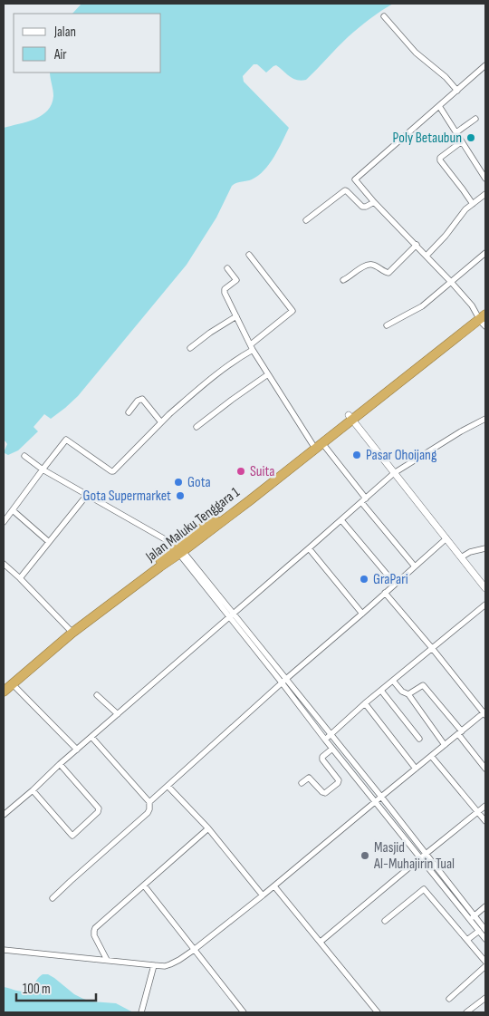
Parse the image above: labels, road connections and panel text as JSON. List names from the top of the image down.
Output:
{
  "streets": {
    "highway": ["Jalan Maluku Tenggara 1"]
  },
  "places": [
    "Poly Betaubun",
    "Pasar Ohoijang",
    "Suita",
    "Gota",
    "Gota Supermarket",
    "GraPari",
    "Masjid Al-Muhajirin Tual"
  ],
  "legend": ["Jalan", "Air"],
  "scale_bar": "100 m"
}
